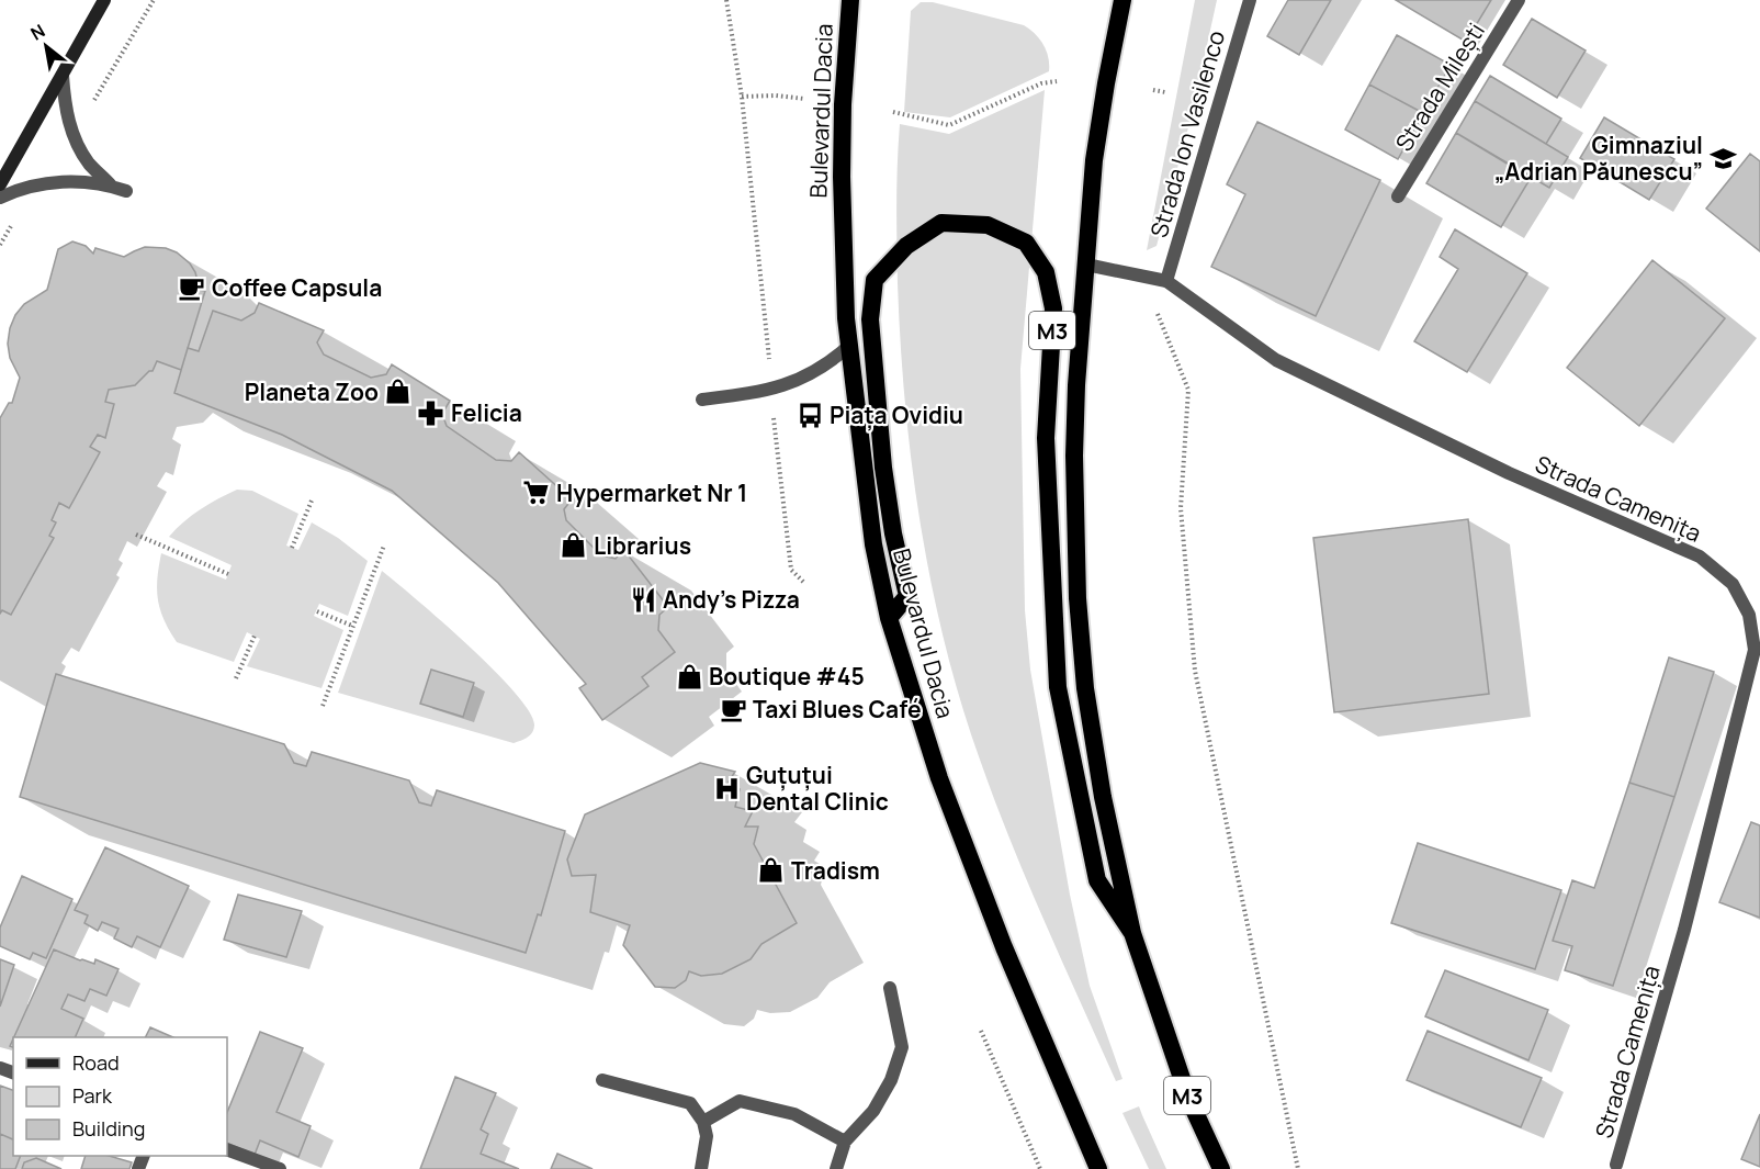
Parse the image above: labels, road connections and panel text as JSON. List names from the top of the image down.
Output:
{
  "streets": {
    "highway": ["Bulevardul Dacia", "M3"],
    "street": ["Strada Milești", "Strada Ion Vasilenco", "Strada Camenița"]
  },
  "crossings": [
    ["Bulevardul Dacia", "M3"],
    ["Strada Ion Vasilenco", "Strada Camenița"],
    ["M3", "Strada Camenița"]
  ],
  "places": {
    "school or university": ["Gimnaziul „Adrian Păunescu”"],
    "cafe": ["Coffee Capsula", "Taxi Blues Café"],
    "shop": [
      "Planeta Zoo",
      "Librarius",
      "Boutique #45",
      "Tradism"
    ],
    "pharmacy": ["Felicia"],
    "bus stop": ["Piața Ovidiu"],
    "supermarket": ["Hypermarket Nr 1"],
    "restaurant": ["Andy's Pizza"],
    "hospital": ["Guțuțui Dental Clinic"]
  },
  "legend": ["Road", "Park", "Building"],
  "north": "top left"
}
